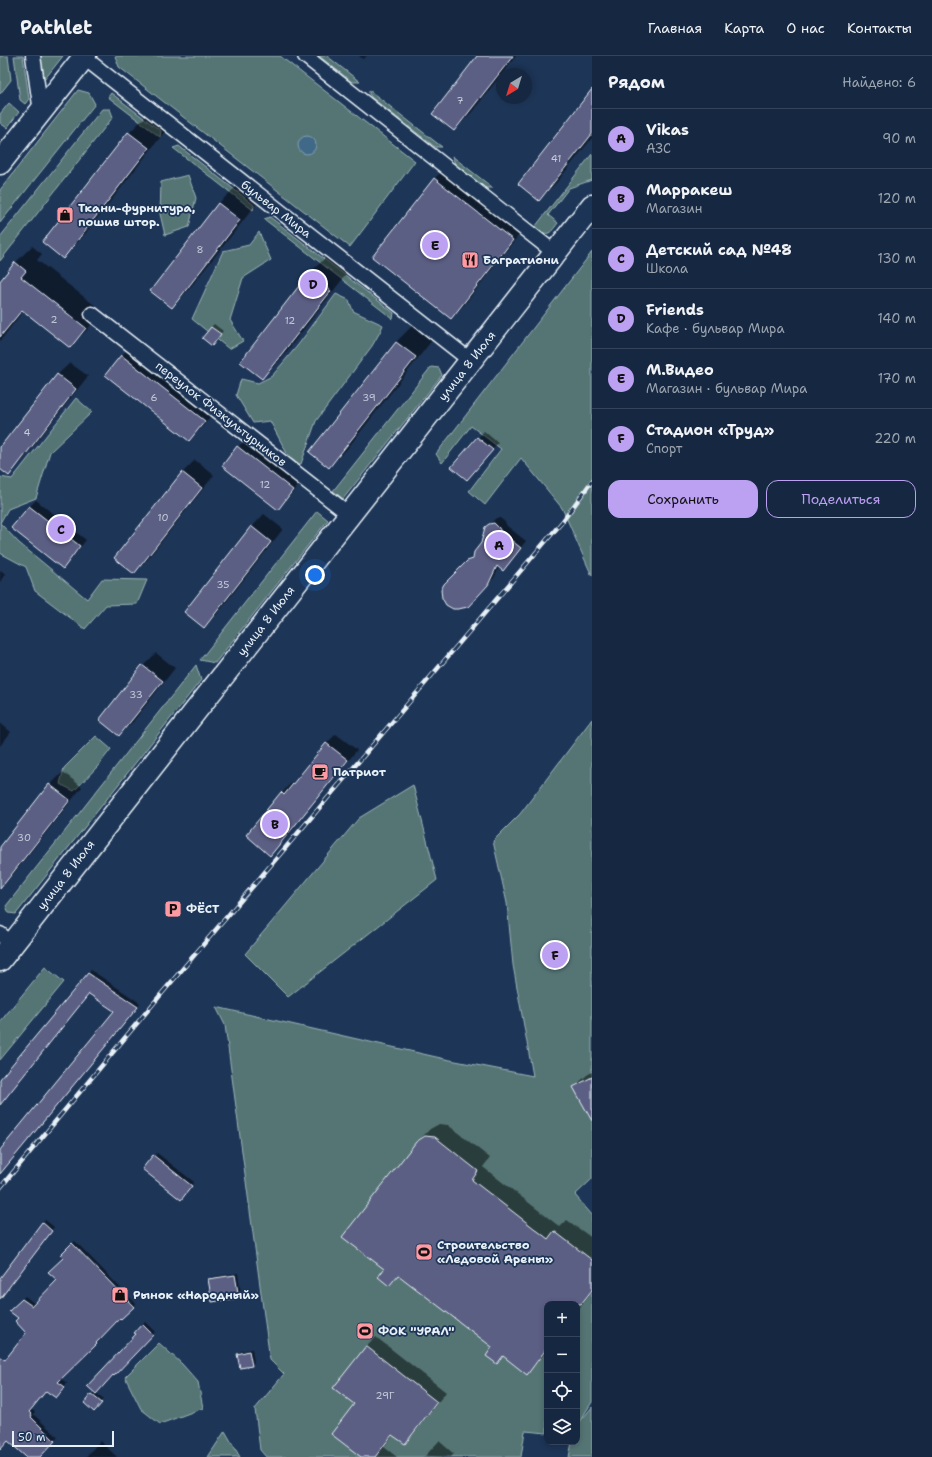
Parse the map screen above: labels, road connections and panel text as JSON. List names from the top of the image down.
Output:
{
  "streets": {
    "main road": ["улица 8 Июля"],
    "street": ["бульвар Мира", "переулок Физкультурников"]
  },
  "crossings": [
    ["бульвар Мира", "улица 8 Июля"],
    ["улица 8 Июля", "переулок Физкультурников"]
  ],
  "places": {
    "shop": ["Ткани-фурнитура, пошив штор.", "Рынок «Народный»"],
    "restaurant": ["Багратиони"],
    "cafe": ["Патриот"],
    "parking": ["ФЁСТ"],
    "sports": ["Строительство «Ледовой Арены»", "ФОК \"УРАЛ\""]
  },
  "house_numbers": [
    "7",
    "41",
    "8",
    "2",
    "12",
    "6",
    "39",
    "4",
    "12",
    "10",
    "35",
    "33",
    "30",
    "29Г"
  ],
  "scale_bar": "50 m",
  "north": "bottom left",
  "page": {
    "header": "Pathlet",
    "nav": [
      "Главная",
      "Карта",
      "О нас",
      "Контакты"
    ],
    "heading": ["Рядом", "Найдено: 6"],
    "list": [
      {
        "mark": "A",
        "name": "Vikas",
        "note": "АЗС",
        "value": "90 m"
      },
      {
        "mark": "B",
        "name": "Марракеш",
        "note": "Магазин",
        "value": "120 m"
      },
      {
        "mark": "C",
        "name": "Детский сад №48",
        "note": "Школа",
        "value": "130 m"
      },
      {
        "mark": "D",
        "name": "Friends",
        "note": "Кафе · бульвар Мира",
        "value": "140 m"
      },
      {
        "mark": "E",
        "name": "М.Видео",
        "note": "Магазин · бульвар Мира",
        "value": "170 m"
      },
      {
        "mark": "F",
        "name": "Стадион «Труд»",
        "note": "Спорт",
        "value": "220 m"
      }
    ],
    "pins": [
      "E",
      "D",
      "C",
      "A",
      "B",
      "F"
    ],
    "buttons": ["Сохранить", "Поделиться"],
    "map_buttons": ["+", "−"],
    "scale": "50 m"
  }
}
